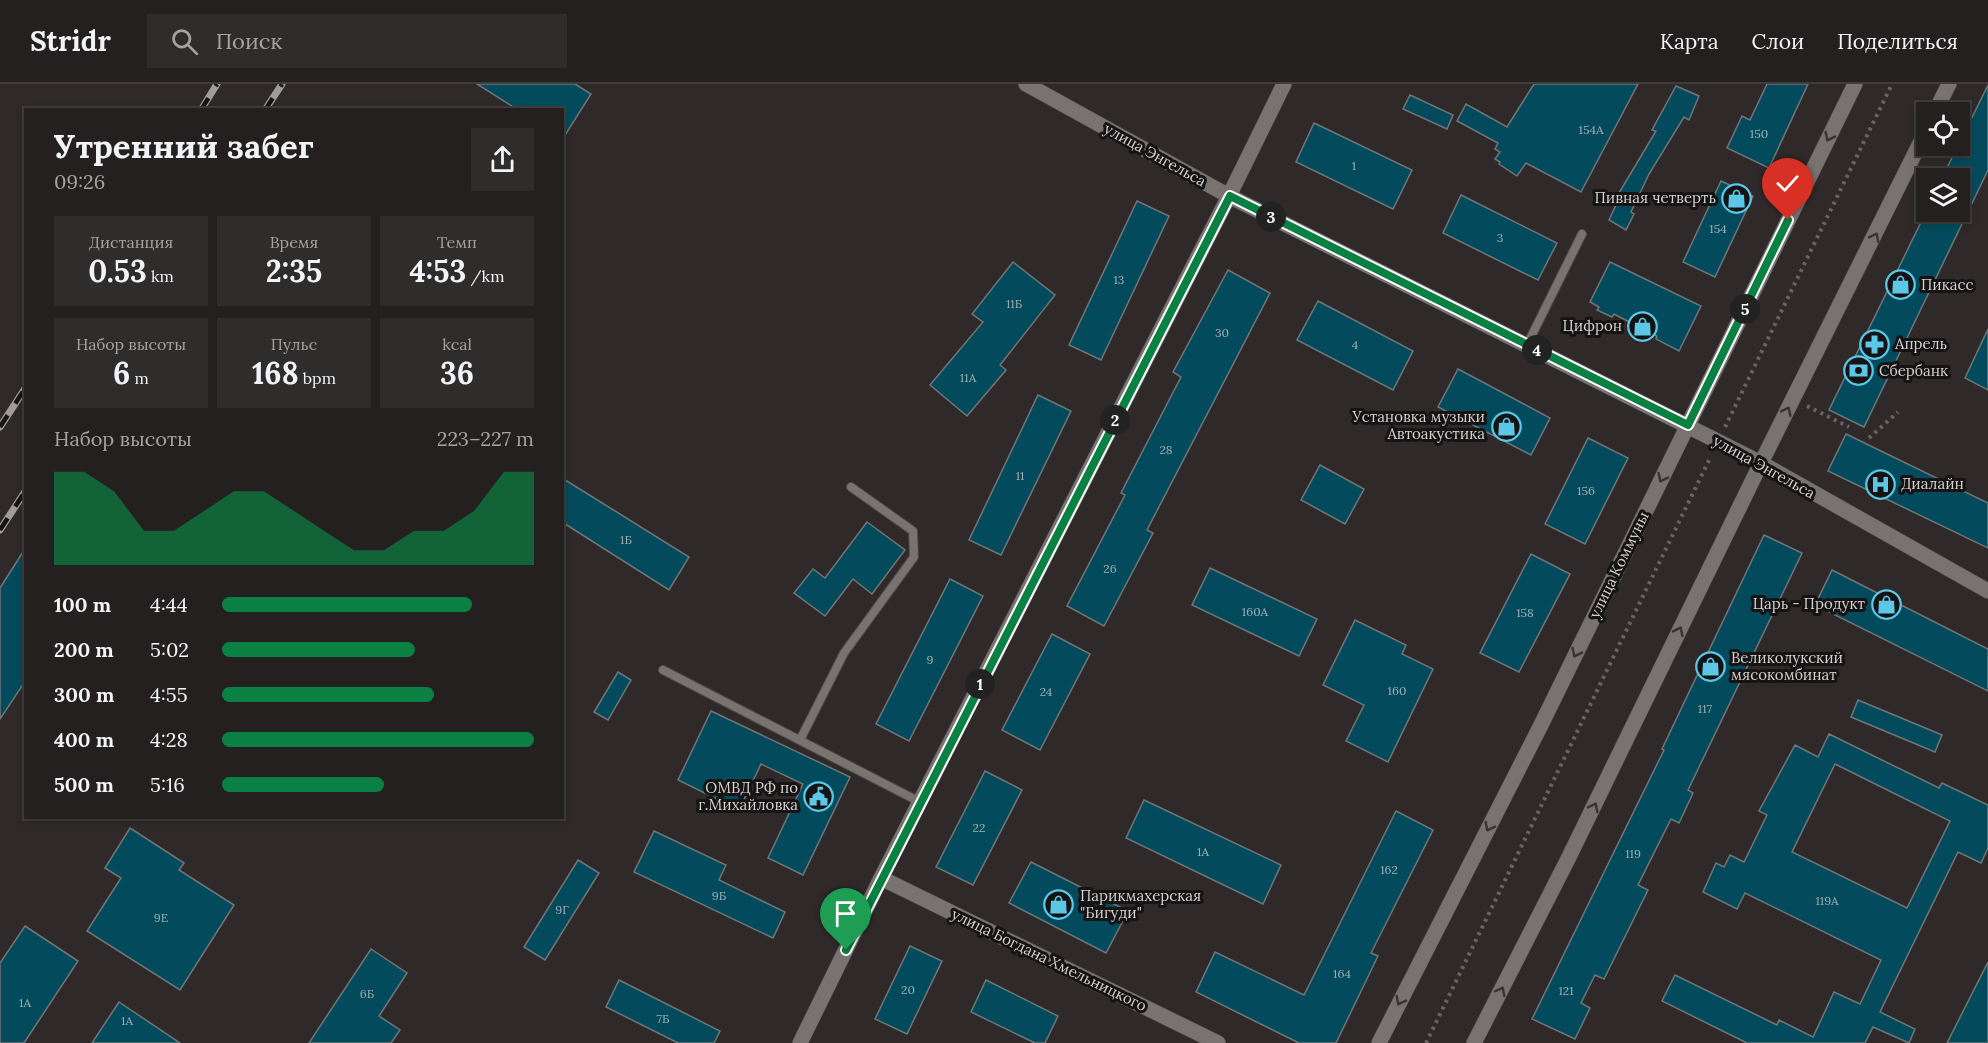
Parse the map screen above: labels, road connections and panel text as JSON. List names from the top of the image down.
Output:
{
  "streets": {
    "street": ["улица Энгельса", "улица Коммуны", "улица Богдана Хмельницкого"]
  },
  "crossings": [
    ["улица Энгельса", "улица Коммуны"]
  ],
  "places": {
    "shop": [
      "Пивная четверть",
      "Пикасс",
      "Цифрон",
      "Установка музыки Автоакустика",
      "Царь - Продукт",
      "Великолукский мясокомбинат",
      "Парикмахерская \"Бигуди\""
    ],
    "pharmacy": ["Апрель"],
    "bank": ["Сбербанк"],
    "hospital": ["Диалайн"],
    "public building": ["ОМВД РФ по г.Михайловка"]
  },
  "house_numbers": [
    "154А",
    "150",
    "1",
    "154",
    "3",
    "13",
    "11Б",
    "30",
    "4",
    "11А",
    "28",
    "11",
    "156",
    "1Б",
    "26",
    "160А",
    "158",
    "9",
    "160",
    "24",
    "117",
    "22",
    "1А",
    "119",
    "162",
    "9Б",
    "119А",
    "9Г",
    "9Е",
    "164",
    "20",
    "121",
    "6Б",
    "1А",
    "7Б",
    "1А"
  ],
  "page": {
    "header": "Stridr",
    "search": "Поиск",
    "nav": ["Карта", "Слои", "Поделиться"],
    "heading": ["Утренний забег", "09:26"],
    "pins": [
      "3",
      "5",
      "4",
      "2",
      "1"
    ],
    "stats": [
      ["Дистанция", "0.53 km"],
      ["Время", "2:35"],
      ["Темп", "4:53 /km"],
      ["Набор высоты", "6 m"],
      ["Пульс", "168 bpm"],
      ["kcal", "36"]
    ],
    "chart": ["Набор высоты", "223–227 m"],
    "list": [
      {
        "name": "100 m",
        "note": "4:44"
      },
      {
        "name": "200 m",
        "note": "5:02"
      },
      {
        "name": "300 m",
        "note": "4:55"
      },
      {
        "name": "400 m",
        "note": "4:28"
      },
      {
        "name": "500 m",
        "note": "5:16"
      }
    ]
  }
}
